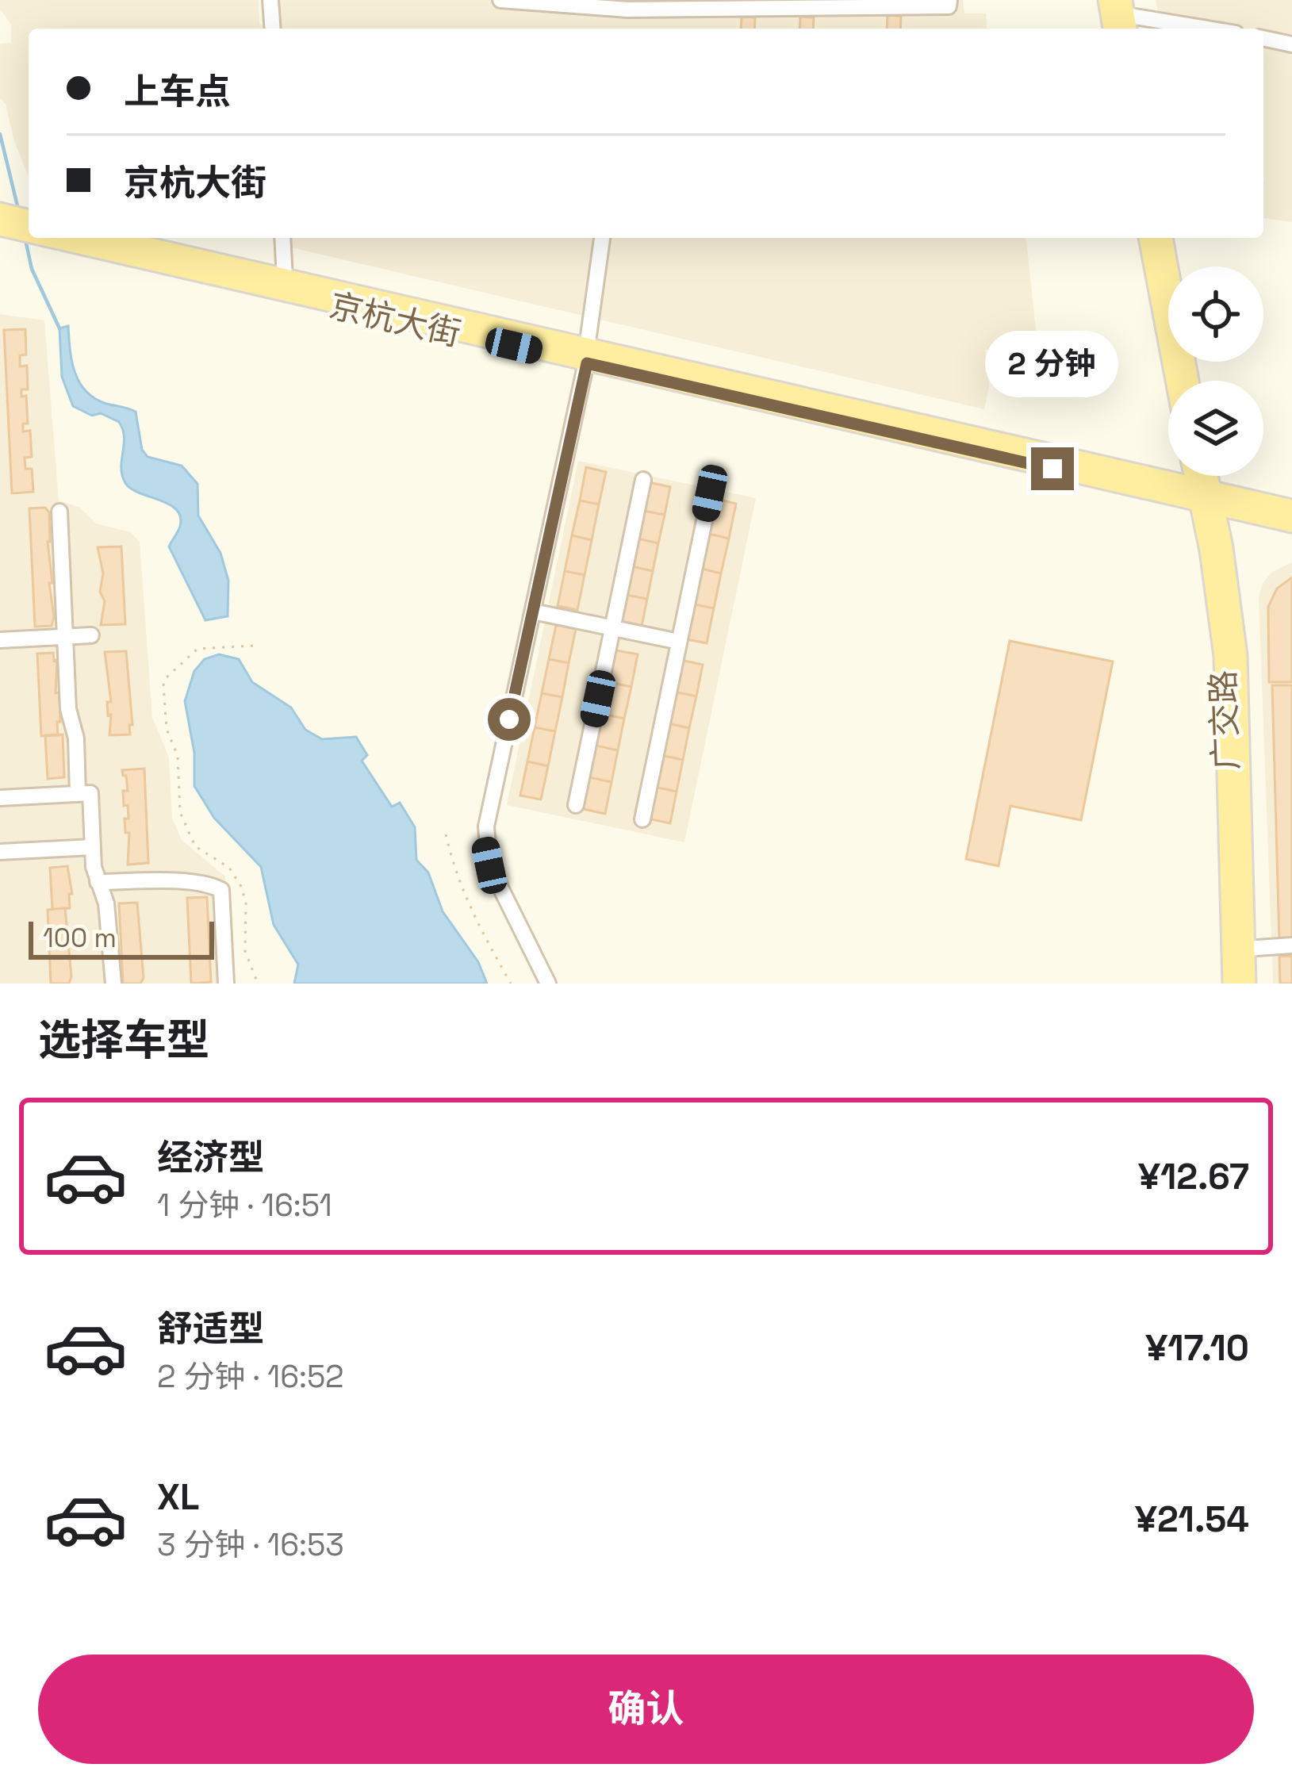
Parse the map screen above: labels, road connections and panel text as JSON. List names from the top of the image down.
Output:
{
  "streets": {
    "main road": ["京杭大街", "广交路"]
  },
  "crossings": [
    ["京杭大街", "广交路"]
  ],
  "scale_bar": "100 m",
  "page": {
    "banner": ["上车点", "京杭大街"],
    "bubble": "2 分钟",
    "scale": "100 m",
    "heading": "选择车型",
    "list": [
      {
        "name": "经济型",
        "note": "1 分钟 · 16:51",
        "value": "¥12.67"
      },
      {
        "name": "舒适型",
        "note": "2 分钟 · 16:52",
        "value": "¥17.10"
      },
      {
        "name": "XL",
        "note": "3 分钟 · 16:53",
        "value": "¥21.54"
      }
    ],
    "buttons": "确认"
  }
}
